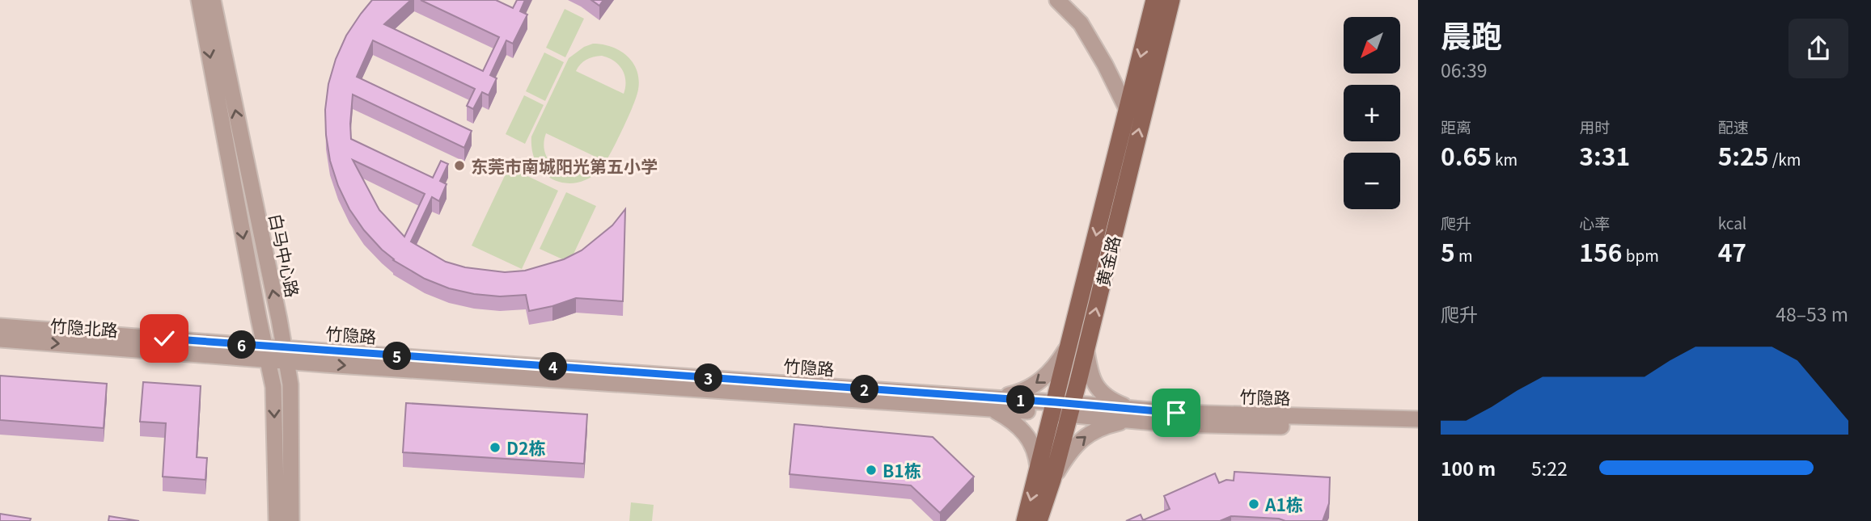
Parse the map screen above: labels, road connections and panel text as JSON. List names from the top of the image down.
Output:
{
  "streets": {
    "main road": ["黄金路"],
    "street": ["白马中心路", "竹隐北路", "竹隐路"]
  },
  "crossings": [
    ["白马中心路", "竹隐路"],
    ["黄金路", "竹隐路"],
    ["竹隐北路", "竹隐路"]
  ],
  "places": [
    "东莞市南城阳光第五小学",
    "D2栋",
    "B1栋",
    "A1栋"
  ],
  "north": "bottom left",
  "page": {
    "heading": ["晨跑", "06:39"],
    "map_buttons": ["+", "−"],
    "stats": [
      ["距离", "0.65 km"],
      ["用时", "3:31"],
      ["配速", "5:25 /km"],
      ["爬升", "5 m"],
      ["心率", "156 bpm"],
      ["kcal", "47"]
    ],
    "chart": ["爬升", "48–53 m"],
    "pins": [
      "6",
      "5",
      "4",
      "3",
      "2",
      "1"
    ],
    "list": [
      {
        "name": "100 m",
        "note": "5:22"
      }
    ]
  }
}
